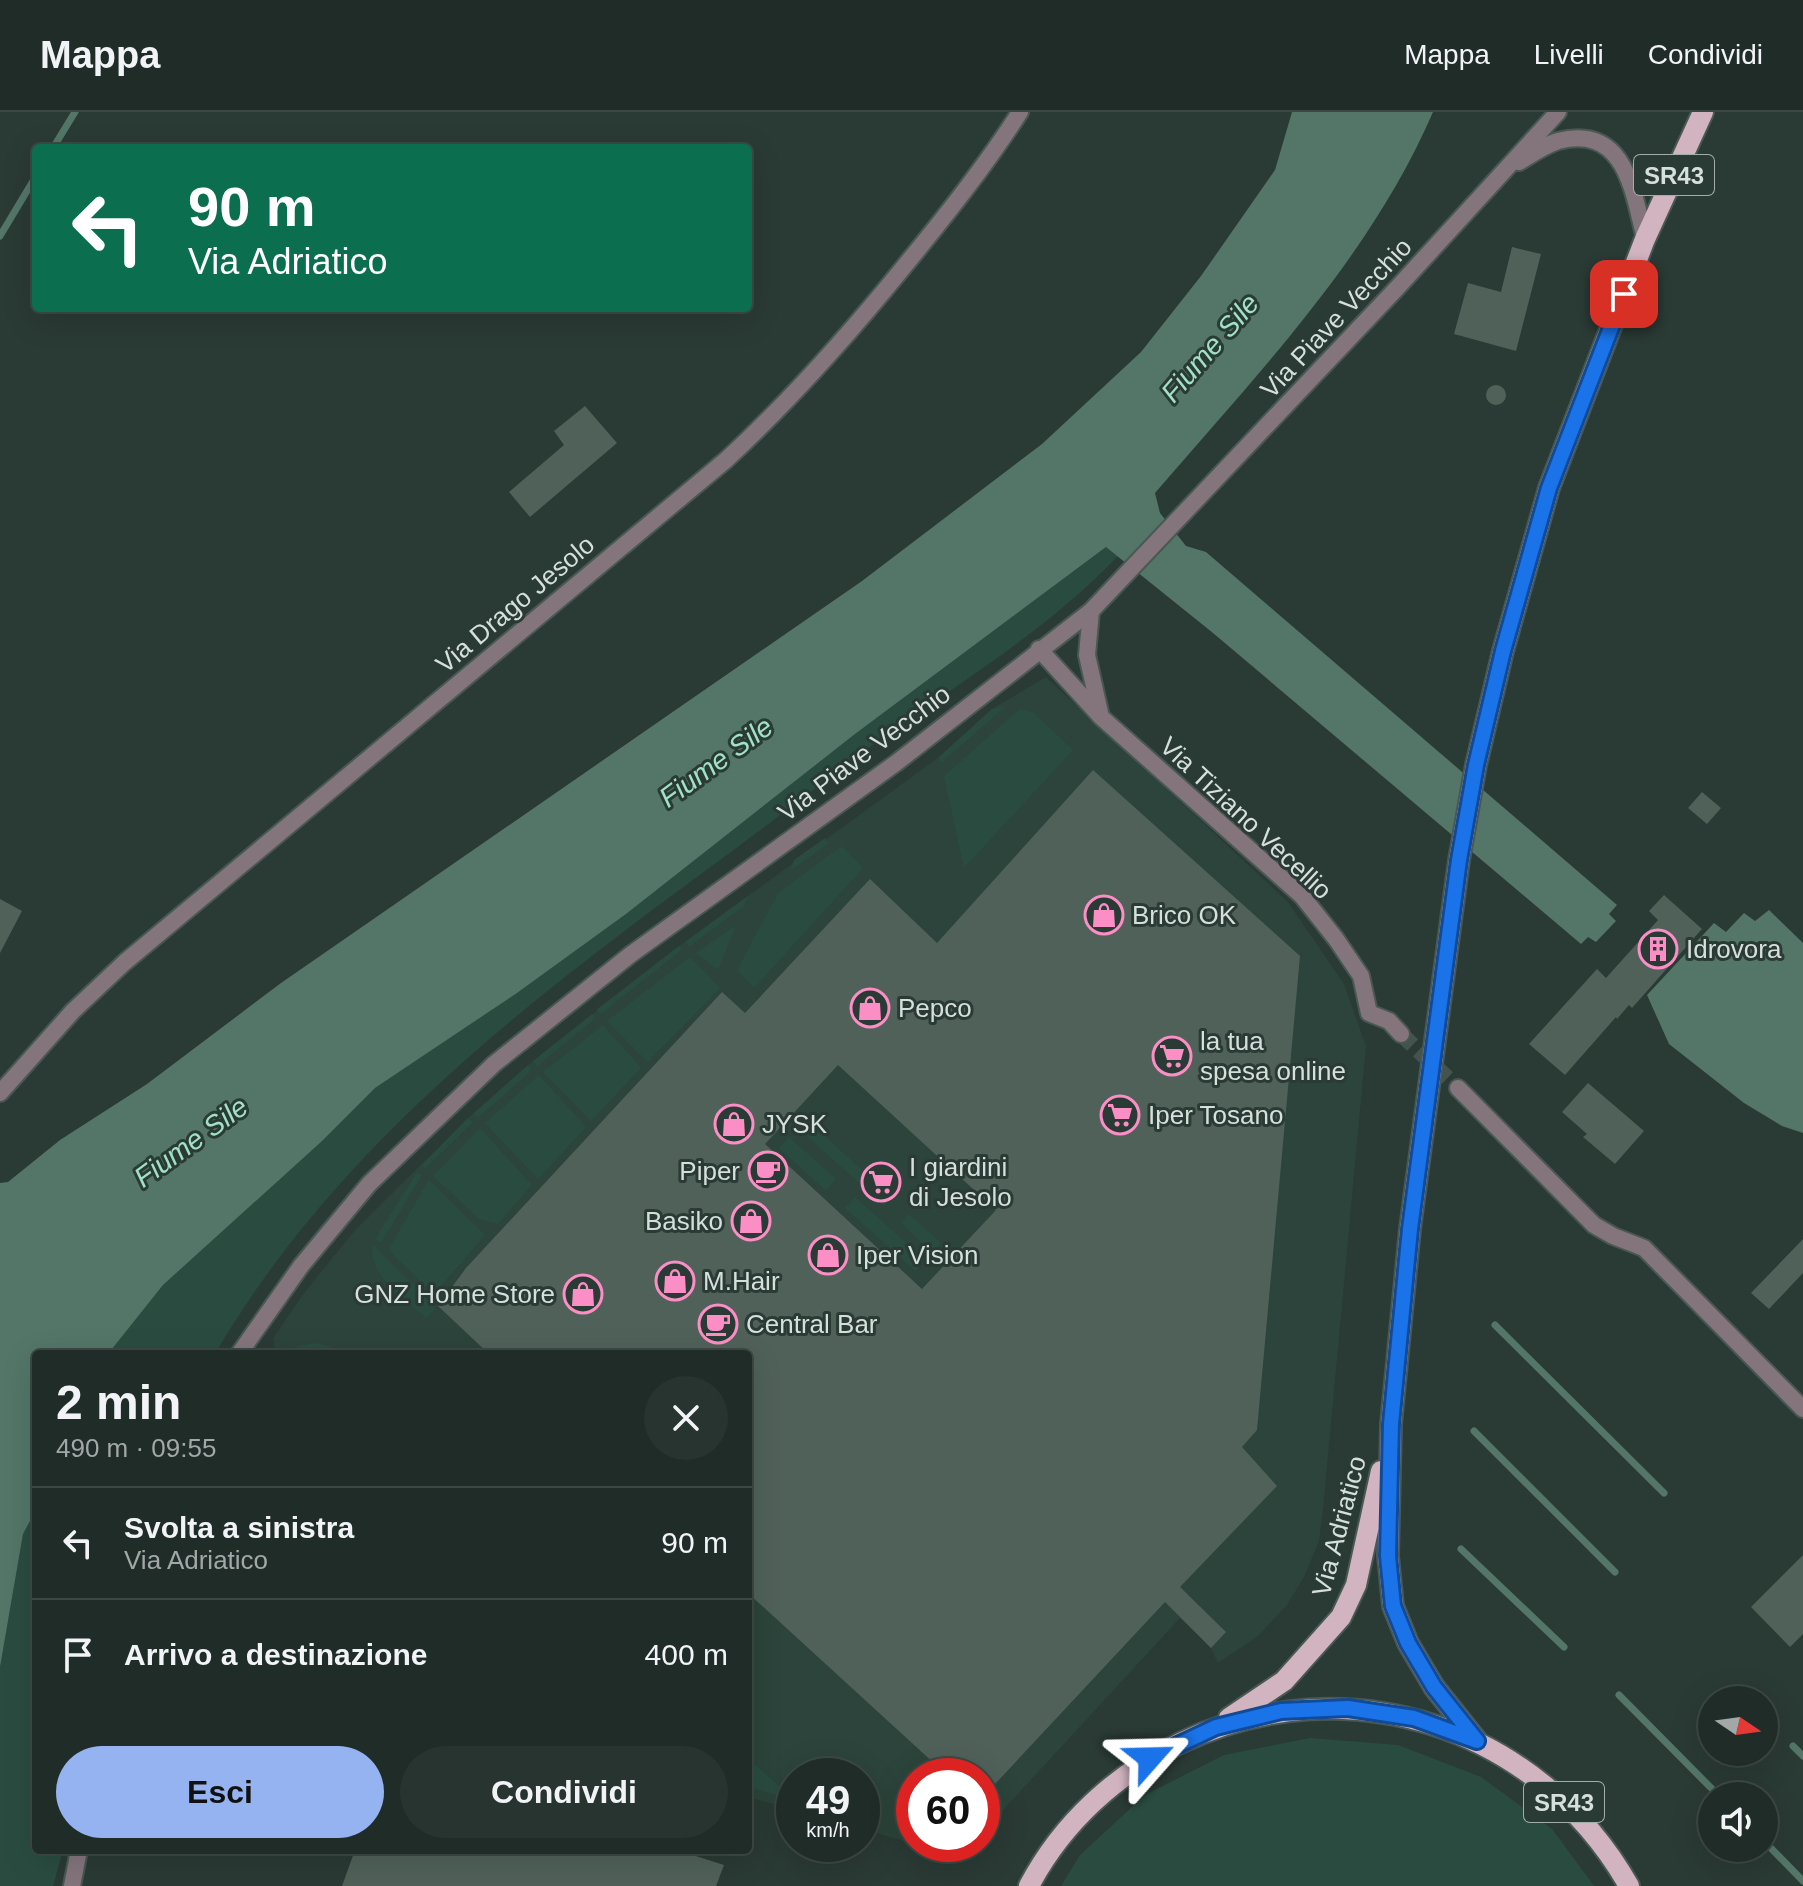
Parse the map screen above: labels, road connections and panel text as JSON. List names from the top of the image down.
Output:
{
  "streets": {
    "main road": ["SR43", "Via Adriatico"],
    "street": ["Via Piave Vecchio", "Via Drago Jesolo", "Via Tiziano Vecellio"]
  },
  "crossings": [
    ["SR43", "Via Adriatico"],
    ["Via Piave Vecchio", "Via Tiziano Vecellio"],
    ["Via Piave Vecchio", "Via Adriatico"]
  ],
  "water": ["Fiume Sile"],
  "places": {
    "shop": [
      "Brico OK",
      "Pepco",
      "JYSK",
      "Basiko",
      "Iper Vision",
      "M.Hair",
      "GNZ Home Store"
    ],
    "building": ["Idrovora"],
    "supermarket": ["la tua spesa online", "Iper Tosano", "I giardini di Jesolo"],
    "cafe": ["Piper", "Central Bar"]
  },
  "north": "right",
  "page": {
    "header": "Mappa",
    "nav": ["Mappa", "Livelli", "Condividi"],
    "turn": ["90 m", "Via Adriatico"],
    "heading": ["2 min", "490 m · 09:55"],
    "list": [
      {
        "name": "Svolta a sinistra",
        "note": "Via Adriatico",
        "value": "90 m"
      },
      {
        "name": "Arrivo a destinazione",
        "value": "400 m"
      }
    ],
    "buttons": ["Esci", "Condividi"],
    "speed": "49 km/h",
    "limit": "60"
  }
}
